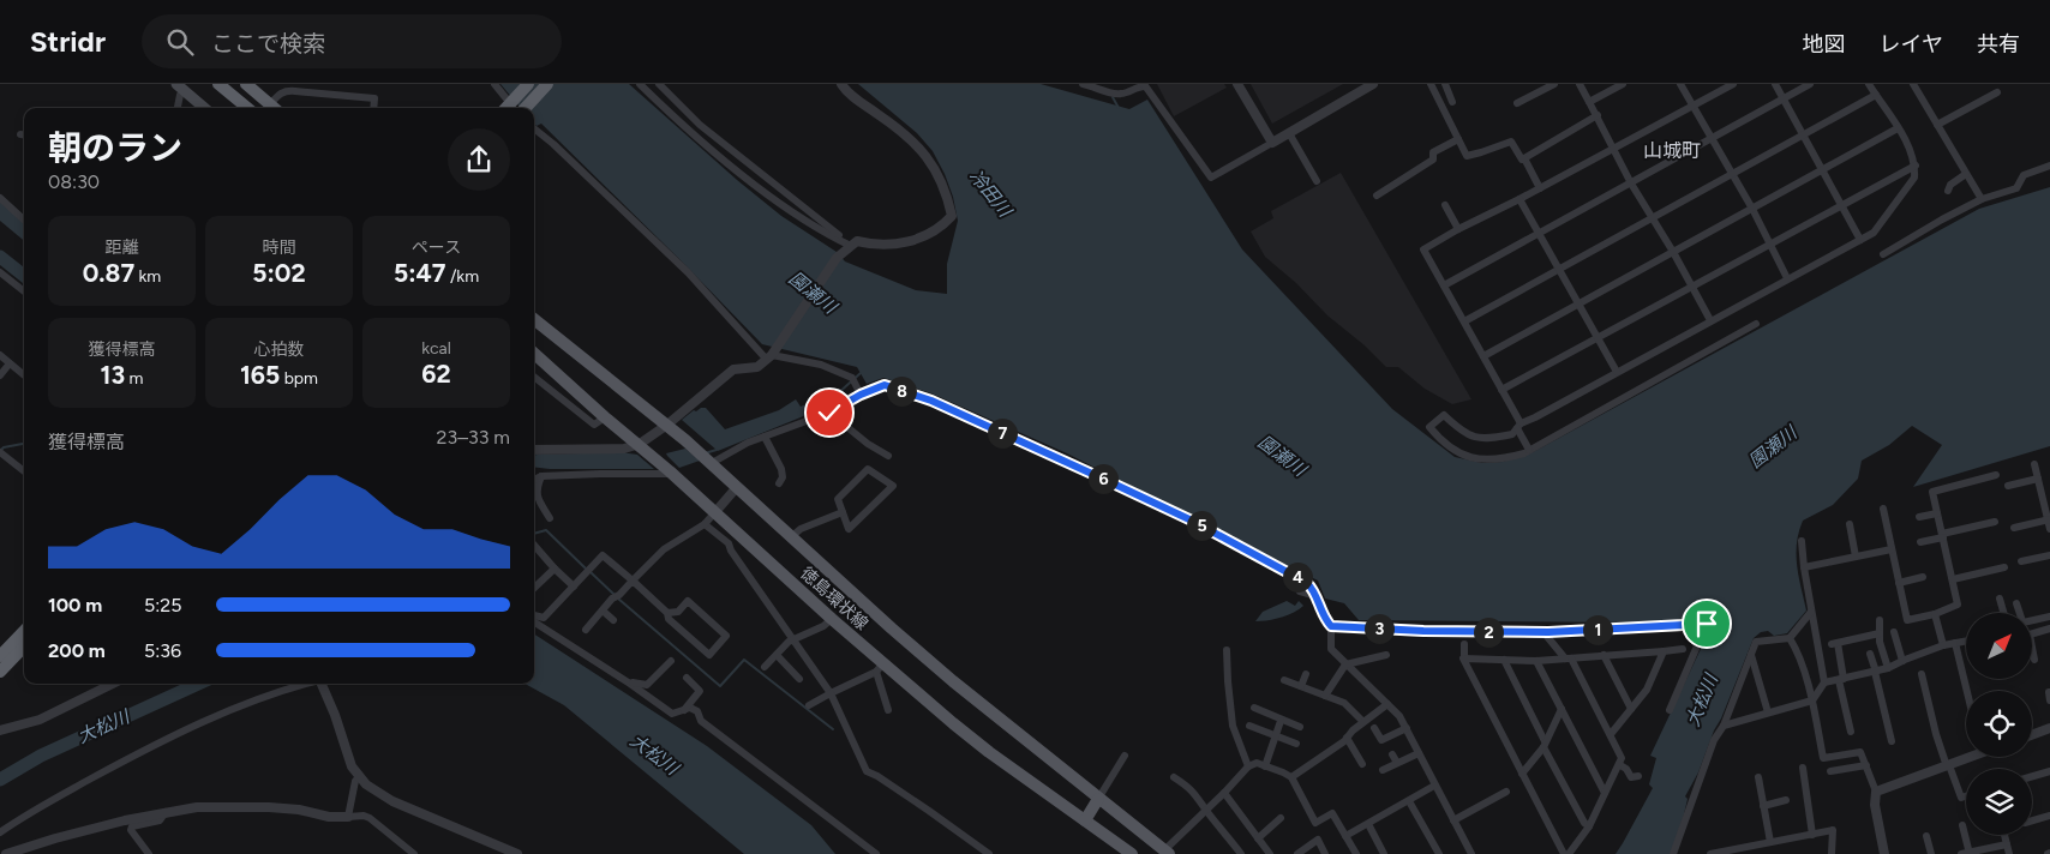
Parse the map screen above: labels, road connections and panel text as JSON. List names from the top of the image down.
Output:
{
  "streets": {
    "main road": ["徳島環状線"]
  },
  "districts": ["山城町"],
  "water": ["冷田川", "園瀬川", "大松川"],
  "north": "top right",
  "page": {
    "header": "Stridr",
    "search": "ここで検索",
    "nav": ["地図", "レイヤ", "共有"],
    "heading": ["朝のラン", "08:30"],
    "stats": [
      ["距離", "0.87 km"],
      ["時間", "5:02"],
      ["ペース", "5:47 /km"],
      ["獲得標高", "13 m"],
      ["心拍数", "165 bpm"],
      ["kcal", "62"]
    ],
    "pins": [
      "8",
      "7",
      "6",
      "5",
      "4",
      "3",
      "1",
      "2"
    ],
    "chart": ["獲得標高", "23–33 m"],
    "list": [
      {
        "name": "100 m",
        "note": "5:25"
      },
      {
        "name": "200 m",
        "note": "5:36"
      }
    ]
  }
}
